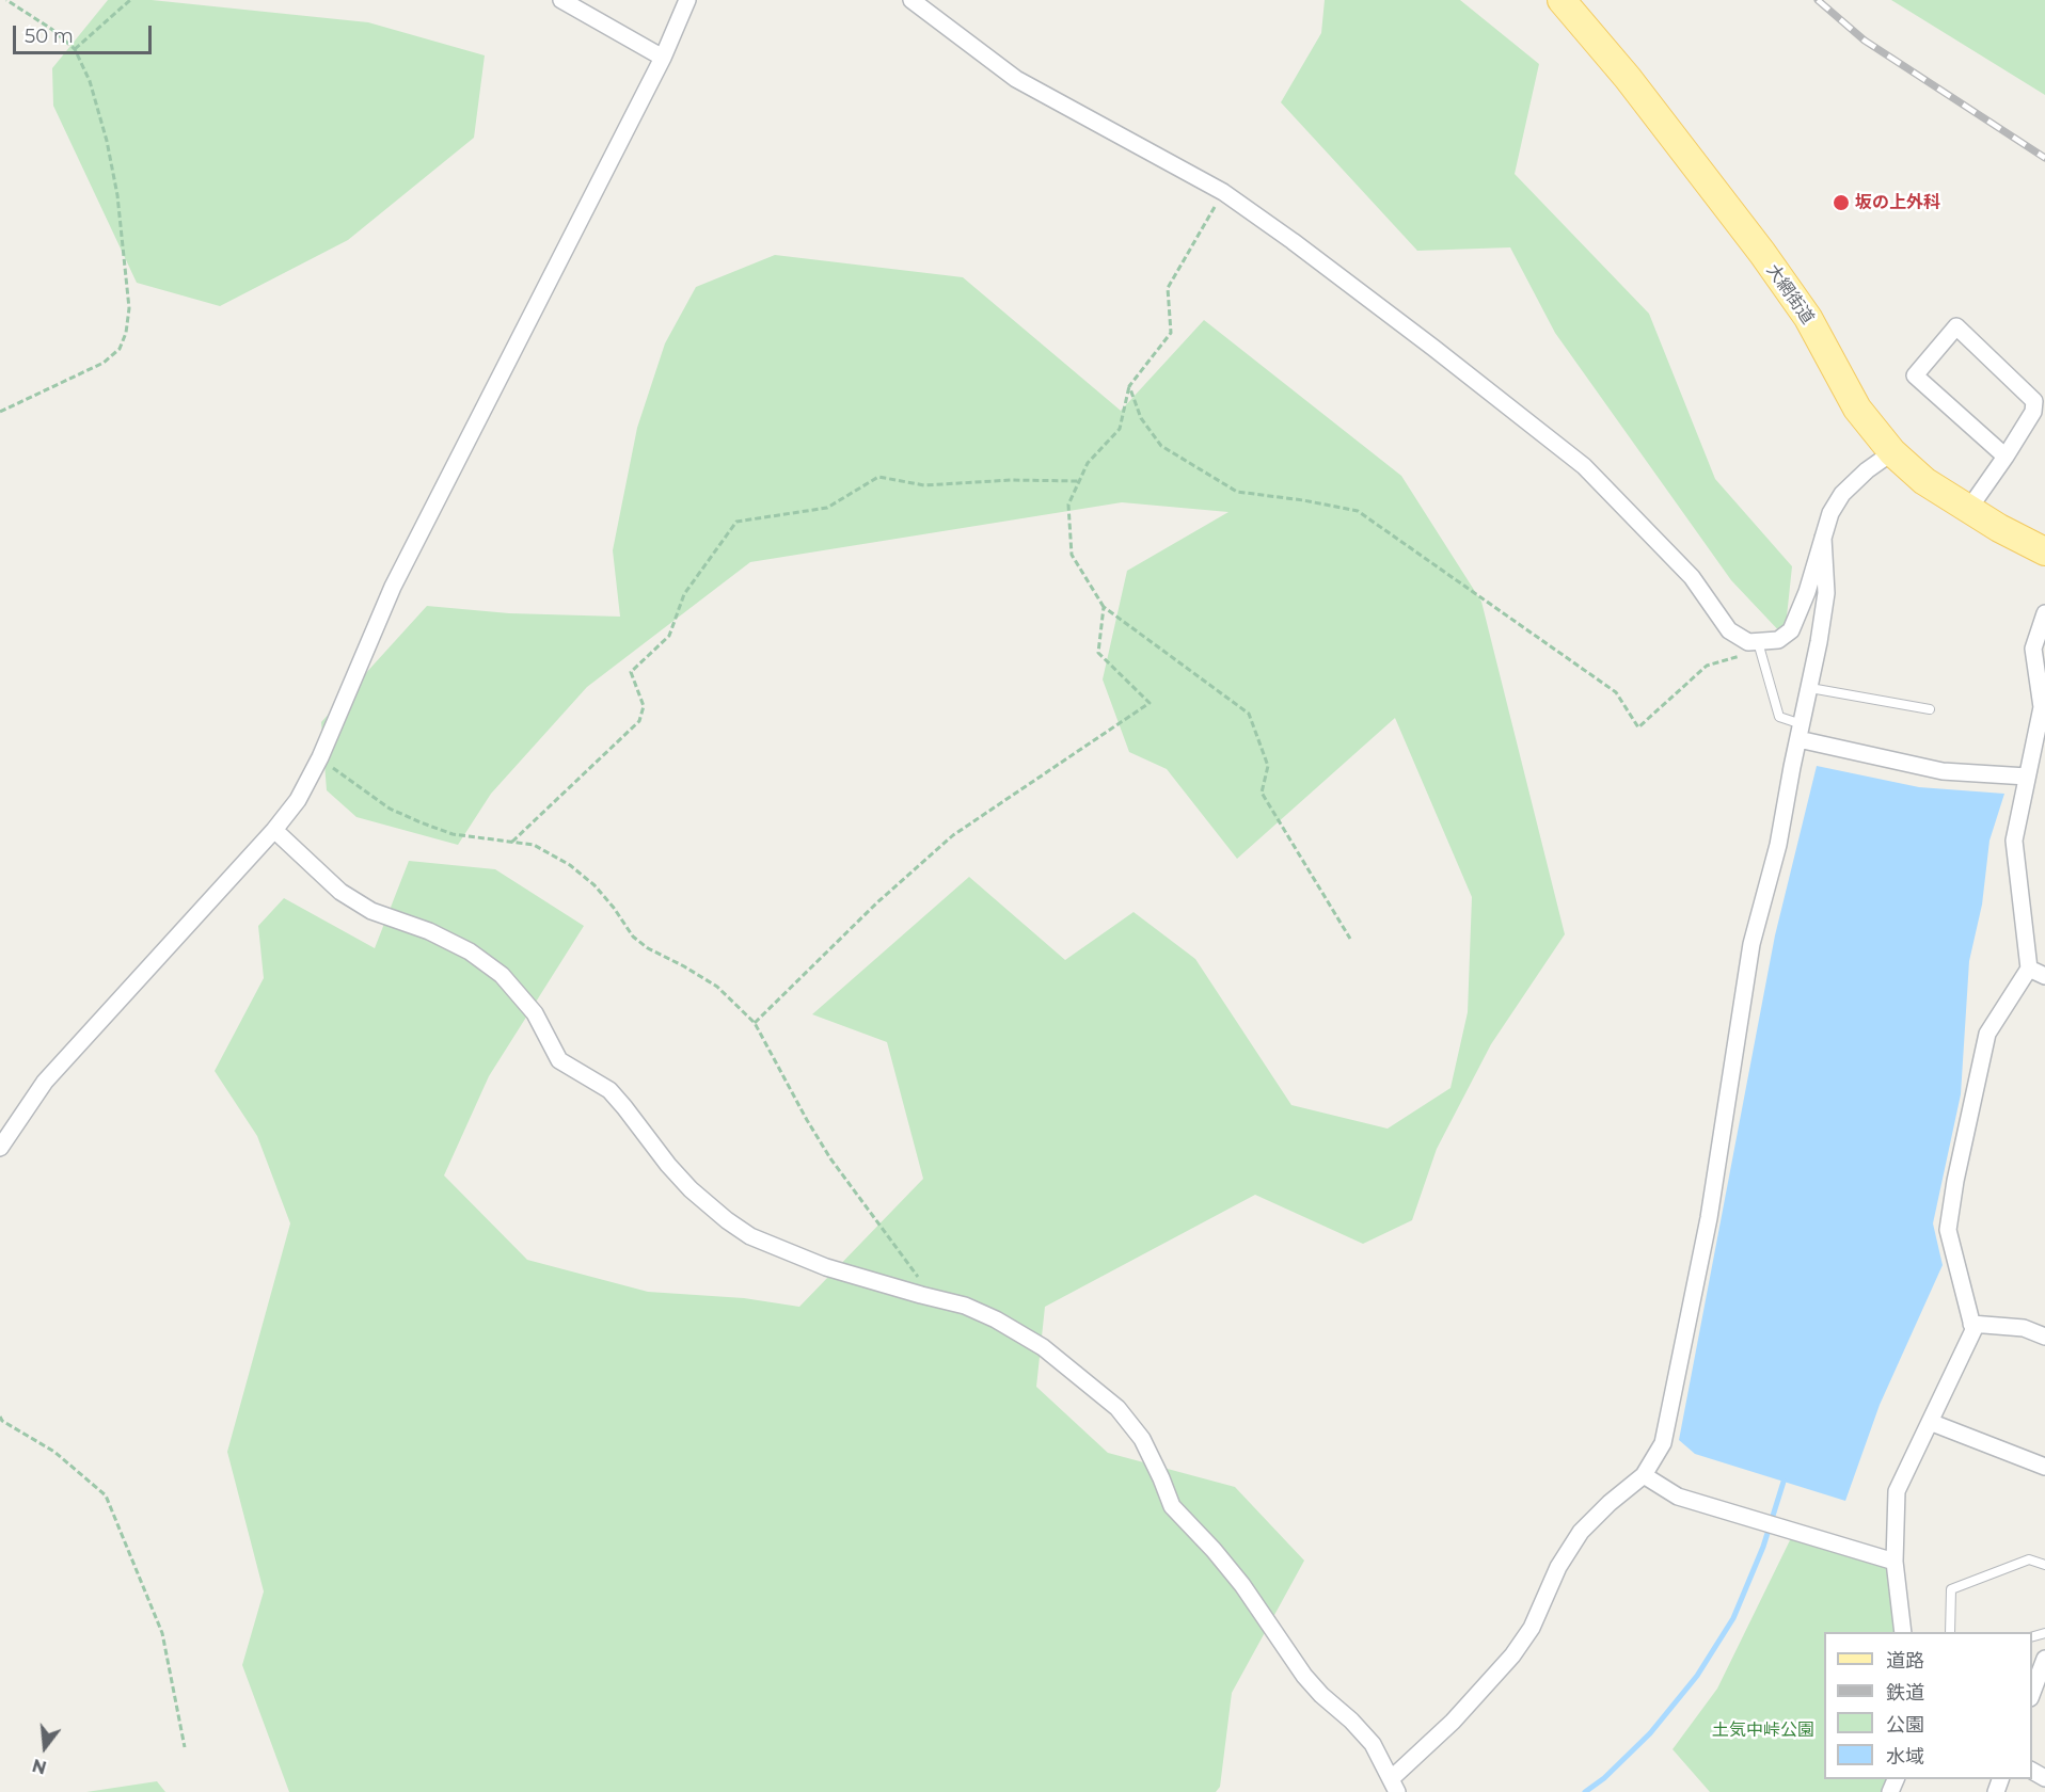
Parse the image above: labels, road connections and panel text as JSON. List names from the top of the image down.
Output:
{
  "streets": {
    "main road": ["大網街道"]
  },
  "parks": ["土気中峠公園"],
  "places": ["坂の上外科"],
  "legend": [
    "道路",
    "鉄道",
    "公園",
    "水域"
  ],
  "scale_bar": "50 m",
  "north": "bottom"
}
